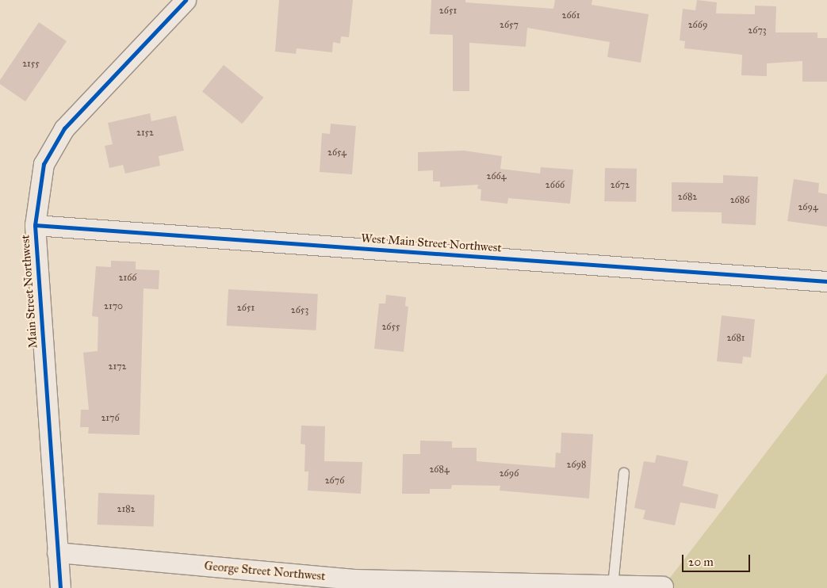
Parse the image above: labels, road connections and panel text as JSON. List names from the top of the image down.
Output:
{
  "streets": {
    "street": ["West Main Street Northwest", "Main Street Northwest", "George Street Northwest"]
  },
  "crossings": [
    ["West Main Street Northwest", "Main Street Northwest"],
    ["Main Street Northwest", "George Street Northwest"]
  ],
  "house_numbers": [
    "2651",
    "2661",
    "2657",
    "2669",
    "2673",
    "2155",
    "2152",
    "2654",
    "2664",
    "2666",
    "2672",
    "2682",
    "2686",
    "2694",
    "2166",
    "2170",
    "2651",
    "2653",
    "2655",
    "2681",
    "2172",
    "2176",
    "2698",
    "2684",
    "2696",
    "2676",
    "2182"
  ],
  "scale_bar": "20 m"
}
